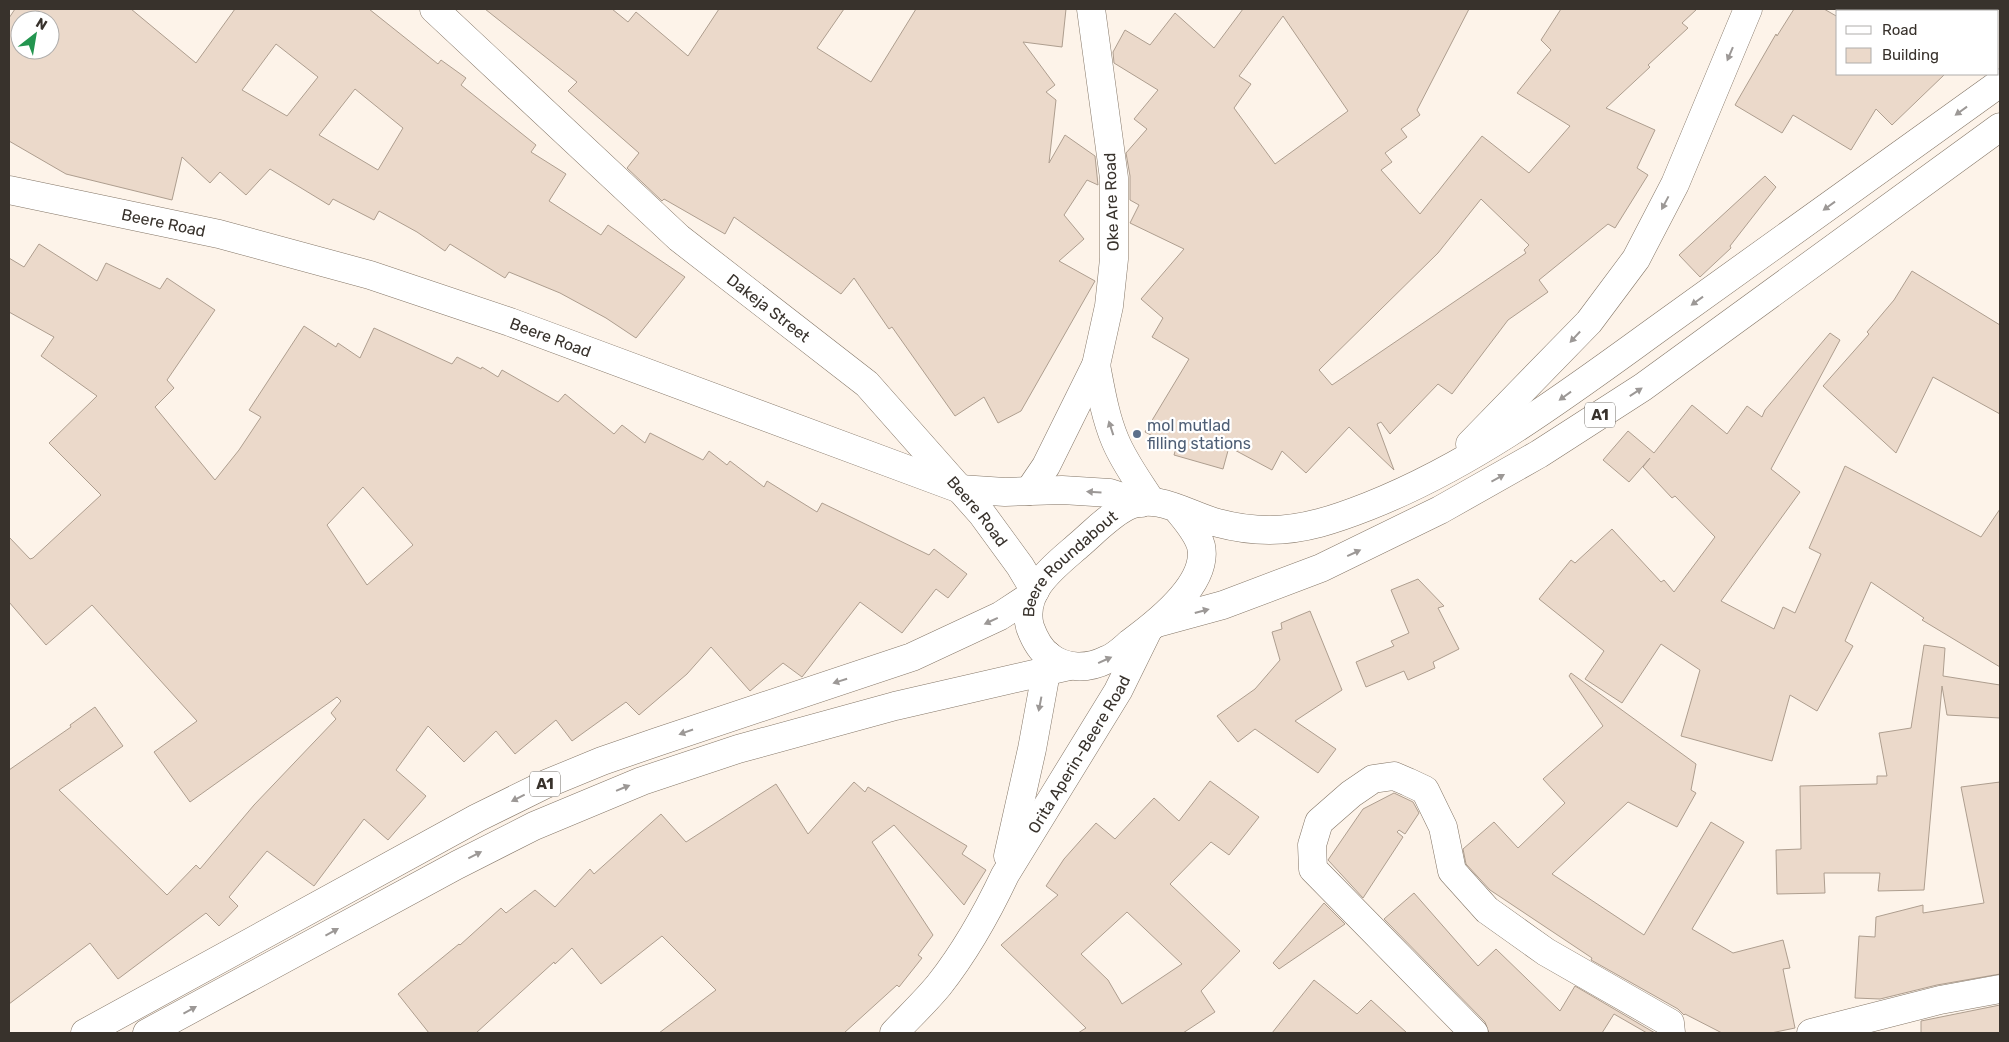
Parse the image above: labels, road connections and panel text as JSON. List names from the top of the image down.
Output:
{
  "streets": {
    "main road": [
      "Oke Are Road",
      "Beere Road",
      "Dakeja Street",
      "A1",
      "Beere Roundabout",
      "Orita Aperin-Beere Road"
    ]
  },
  "crossings": [
    ["Oke Are Road", "Beere Road"],
    ["Oke Are Road", "A1"],
    ["Oke Are Road", "Beere Roundabout"],
    ["Oke Are Road", "Orita Aperin-Beere Road"],
    ["Beere Road", "Dakeja Street"],
    ["Beere Road", "A1"],
    ["Beere Road", "Beere Roundabout"],
    ["Beere Road", "Orita Aperin-Beere Road"],
    ["A1", "Beere Roundabout"],
    ["A1", "Orita Aperin-Beere Road"],
    ["Beere Roundabout", "Orita Aperin-Beere Road"]
  ],
  "places": ["mol mutlad filling stations"],
  "legend": ["Road", "Building"],
  "north": "top right"
}
